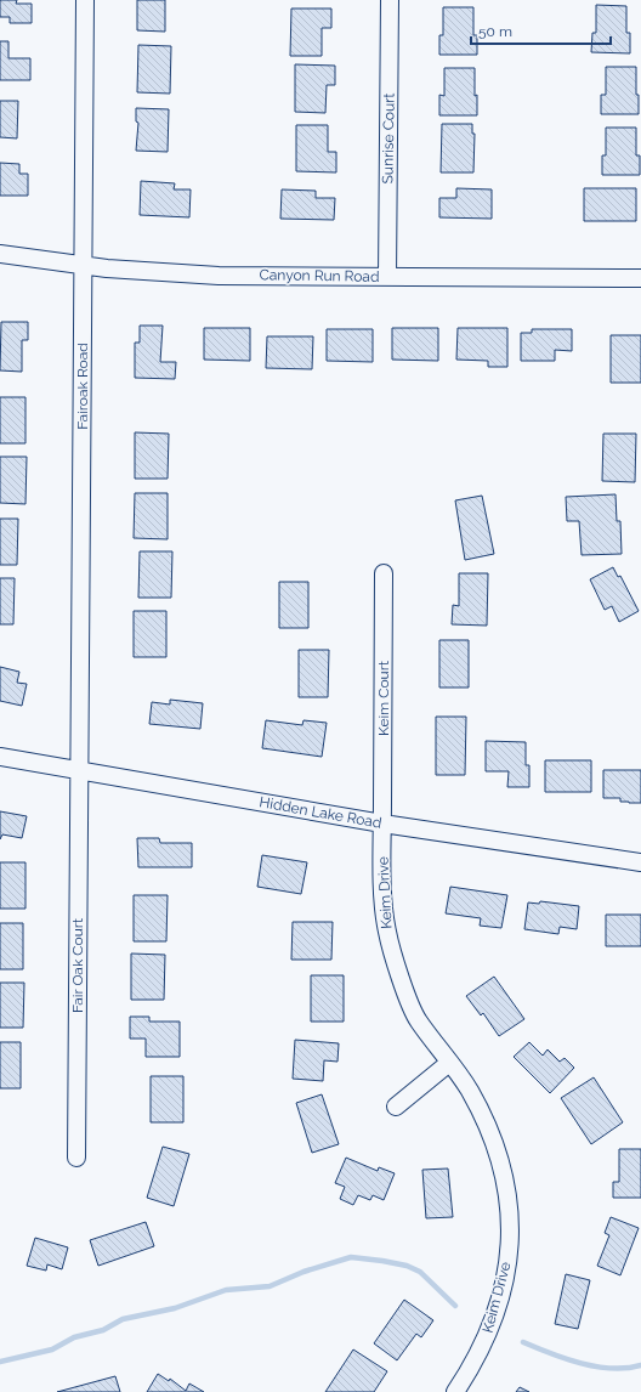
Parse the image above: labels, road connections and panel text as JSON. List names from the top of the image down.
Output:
{
  "streets": {
    "street": [
      "Sunrise Court",
      "Canyon Run Road",
      "Fairoak Road",
      "Keim Court",
      "Hidden Lake Road",
      "Keim Drive",
      "Fair Oak Court"
    ]
  },
  "crossings": [
    ["Sunrise Court", "Canyon Run Road"],
    ["Canyon Run Road", "Fairoak Road"],
    ["Fairoak Road", "Hidden Lake Road"],
    ["Fairoak Road", "Fair Oak Court"],
    ["Keim Court", "Hidden Lake Road"],
    ["Keim Court", "Keim Drive"],
    ["Hidden Lake Road", "Keim Drive"],
    ["Hidden Lake Road", "Fair Oak Court"]
  ],
  "scale_bar": "50 m"
}
